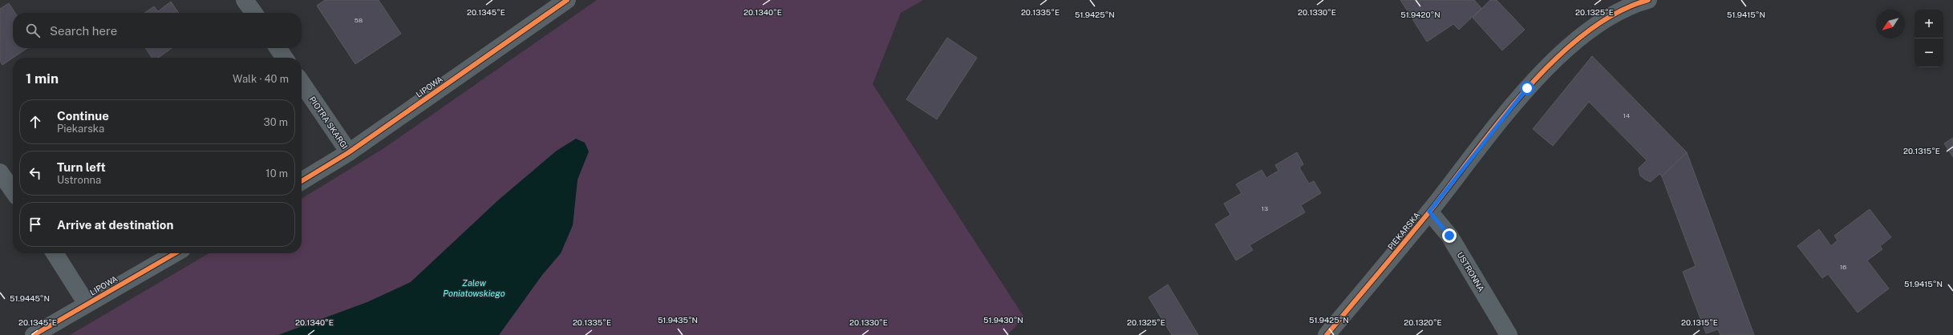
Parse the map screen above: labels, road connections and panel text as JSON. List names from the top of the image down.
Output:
{
  "streets": {
    "street": [
      "LIPOWA",
      "PIOTRA SKARGI",
      "PIEKARSKA",
      "USTRONNA"
    ]
  },
  "crossings": [
    ["LIPOWA", "PIOTRA SKARGI"],
    ["PIEKARSKA", "USTRONNA"]
  ],
  "water": ["Zalew Poniatowskiego"],
  "house_numbers": [
    "58",
    "14",
    "13",
    "16"
  ],
  "north": "bottom left",
  "page": {
    "map_buttons": ["+", "−"],
    "search": "Search here",
    "heading": ["1 min", "Walk · 40 m"],
    "list": [
      ["Continue", "Piekarska", "30 m"],
      ["Turn left", "Ustronna", "10 m"],
      "Arrive at destination"
    ]
  },
  "coordinates": [
    "20.1345°E",
    "20.1340°E",
    "20.1335°E",
    "20.1330°E",
    "20.1325°E",
    "51.9425°N",
    "51.9420°N",
    "51.9415°N",
    "20.1315°E",
    "51.9445°N",
    "51.9435°N",
    "51.9430°N",
    "20.1320°E"
  ]
}
